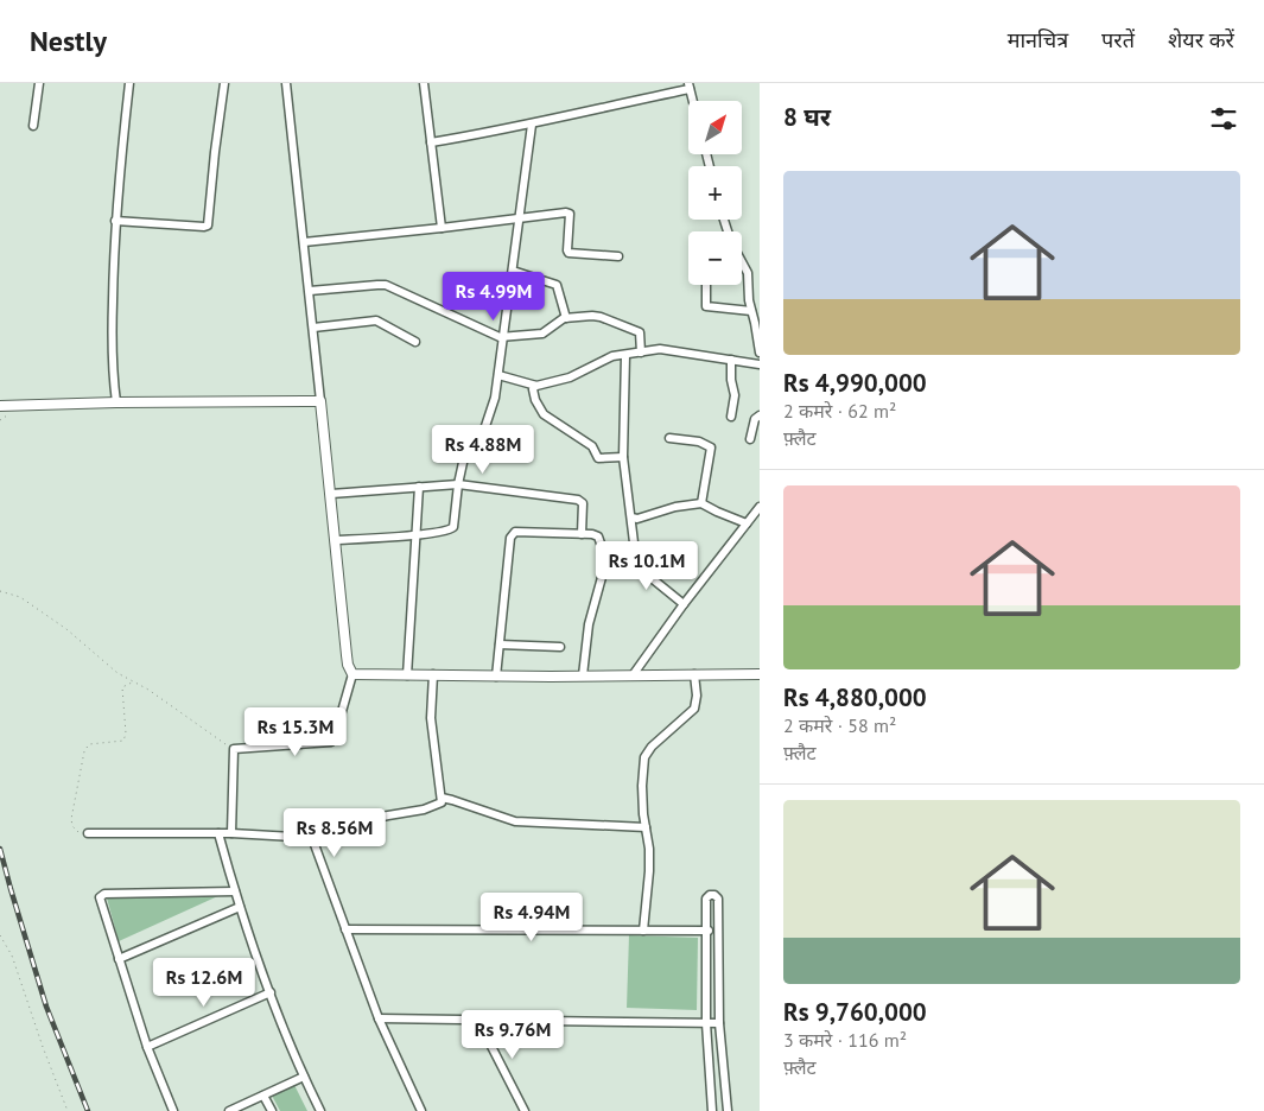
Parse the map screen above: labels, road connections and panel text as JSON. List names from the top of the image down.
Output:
{
  "north": "top right",
  "page": {
    "header": "Nestly",
    "nav": ["मानचित्र", "परतें", "शेयर करें"],
    "heading": "8 घर",
    "map_buttons": ["+", "−"],
    "list": [
      {
        "name": "Rs 4,990,000",
        "note": "2 कमरे · 62 m² · फ़्लैट"
      },
      {
        "name": "Rs 4,880,000",
        "note": "2 कमरे · 58 m² · फ़्लैट"
      },
      {
        "name": "Rs 9,760,000",
        "note": "3 कमरे · 116 m² · फ़्लैट"
      }
    ],
    "price": [
      "Rs 4.99M",
      "Rs 4.88M",
      "Rs 10.1M",
      "Rs 15.3M",
      "Rs 8.56M",
      "Rs 4.94M",
      "Rs 12.6M",
      "Rs 9.76M"
    ]
  }
}
